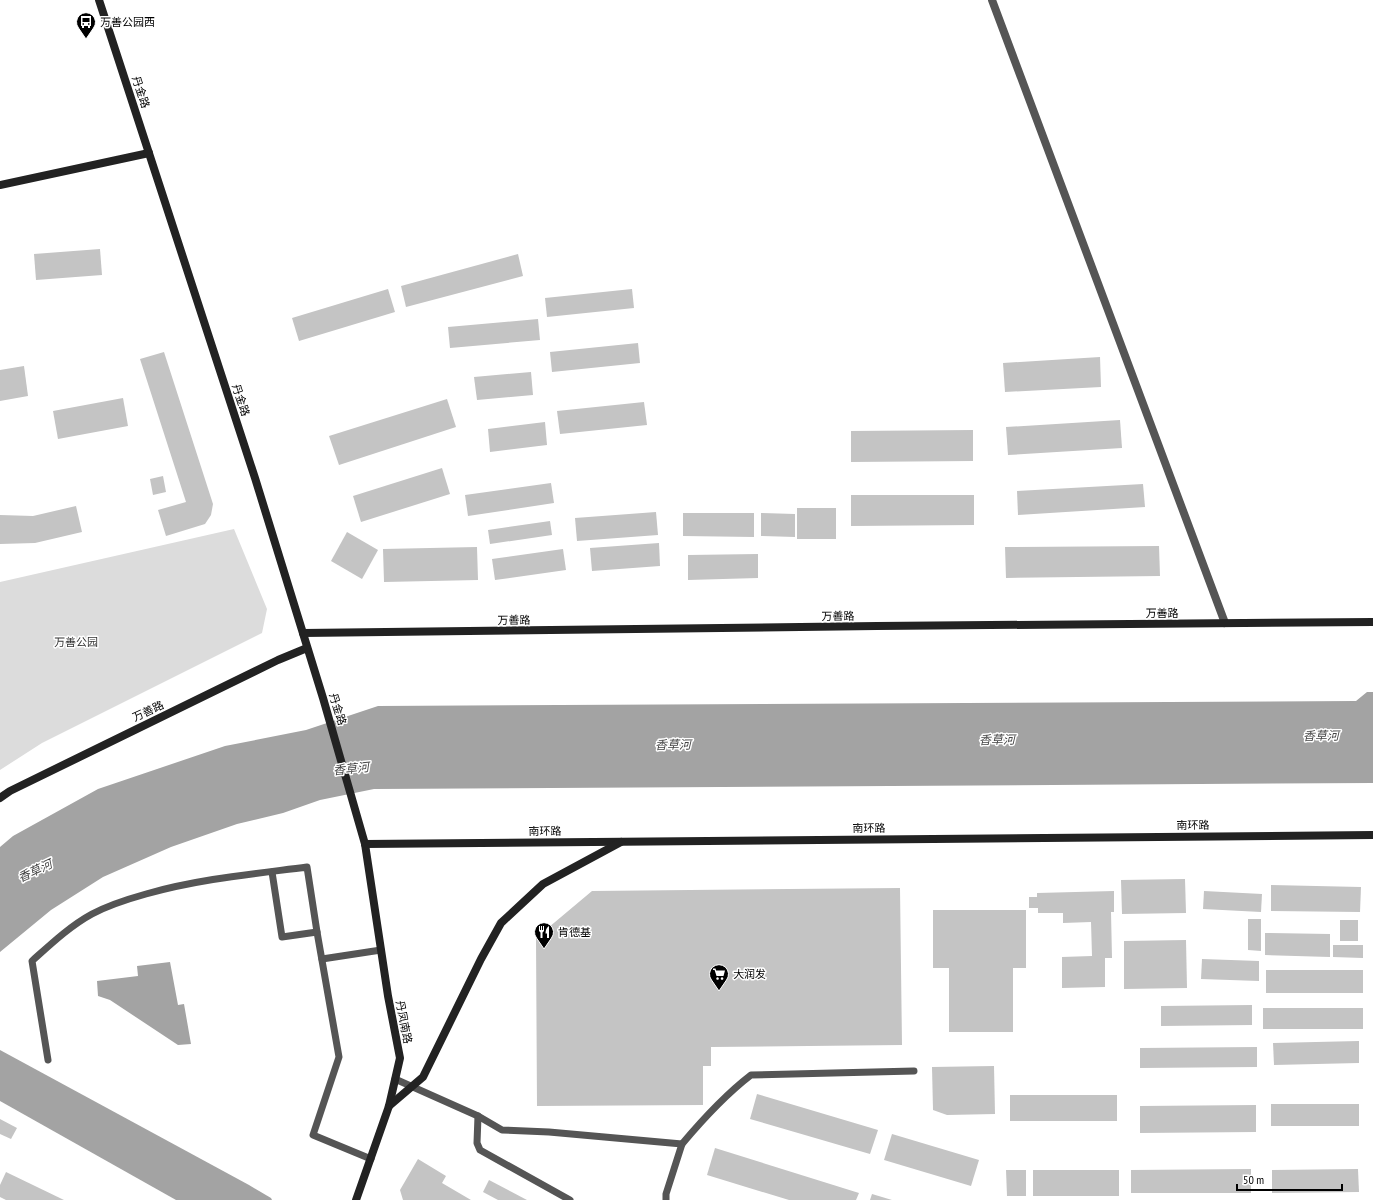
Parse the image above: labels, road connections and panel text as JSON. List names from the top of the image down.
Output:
{
  "streets": {
    "main road": [
      "丹金路",
      "万善路",
      "南环路",
      "丹凤南路"
    ]
  },
  "crossings": [
    ["丹金路", "万善路"],
    ["丹金路", "南环路"],
    ["丹金路", "丹凤南路"],
    ["南环路", "丹凤南路"]
  ],
  "water": ["香草河"],
  "parks": ["万善公园"],
  "places": {
    "bus stop": ["万善公园西"],
    "restaurant": ["肯德基"],
    "supermarket": ["大润发"]
  },
  "scale_bar": "50 m"
}
